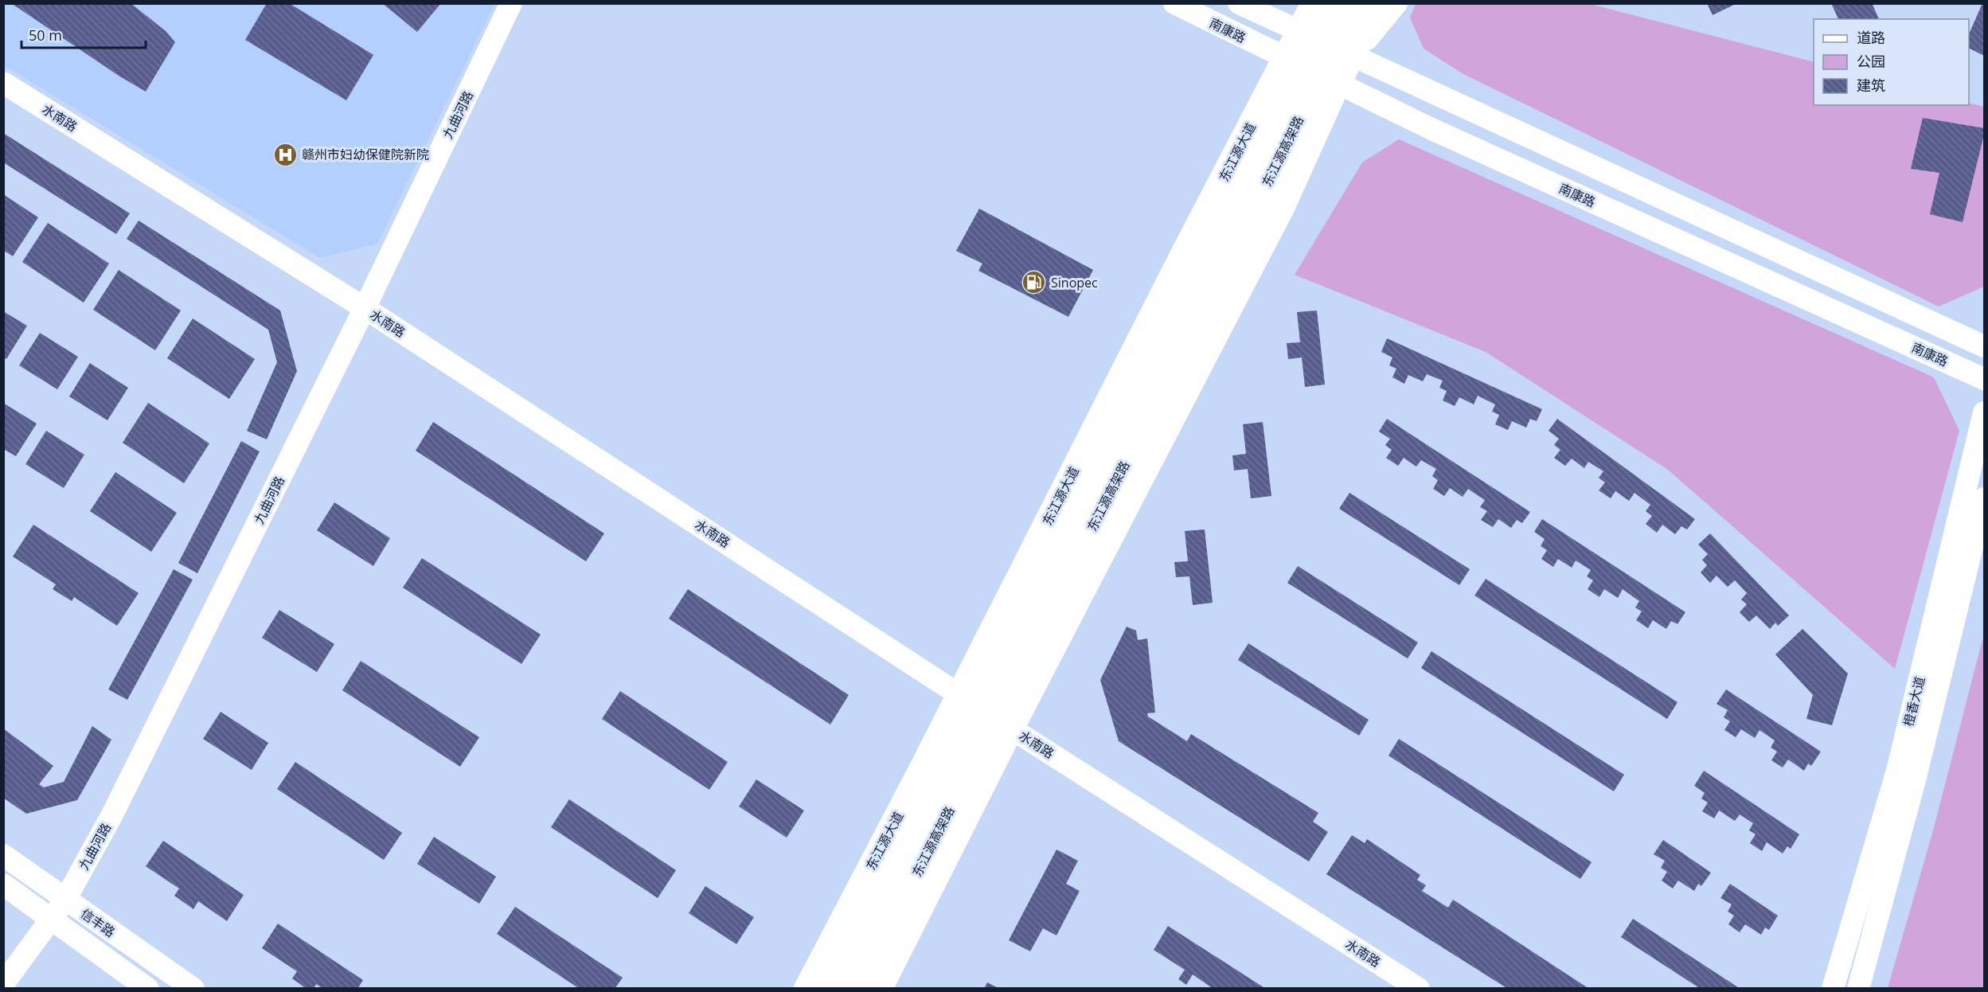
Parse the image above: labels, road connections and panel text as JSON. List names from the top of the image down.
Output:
{
  "streets": {
    "highway": ["东江源高架路"],
    "main road": [
      "南康路",
      "九曲河路",
      "水南路",
      "东江源大道",
      "橙香大道",
      "信丰路"
    ]
  },
  "crossings": [
    ["南康路", "东江源大道"],
    ["九曲河路", "水南路"],
    ["九曲河路", "信丰路"],
    ["水南路", "东江源大道"]
  ],
  "places": {
    "hospital": ["赣州市妇幼保健院新院"],
    "fuel station": ["Sinopec"]
  },
  "legend": ["道路", "公园", "建筑"],
  "scale_bar": "50 m"
}
